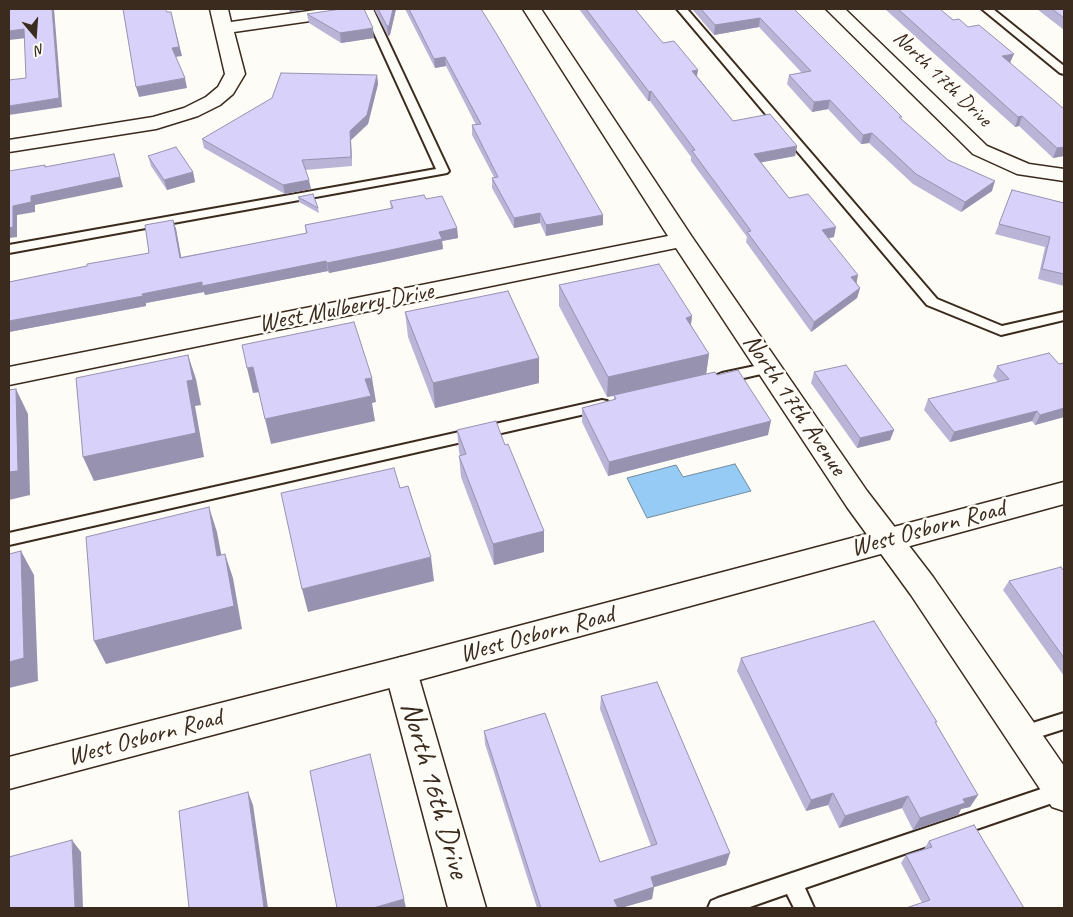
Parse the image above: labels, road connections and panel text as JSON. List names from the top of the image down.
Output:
{
  "streets": {
    "street": [
      "North 17th Drive",
      "West Mulberry Drive",
      "North 17th Avenue",
      "West Osborn Road",
      "North 16th Drive"
    ]
  },
  "crossings": [
    ["West Mulberry Drive", "North 17th Avenue"],
    ["North 17th Avenue", "West Osborn Road"],
    ["West Osborn Road", "North 16th Drive"]
  ],
  "north": "bottom"
}
